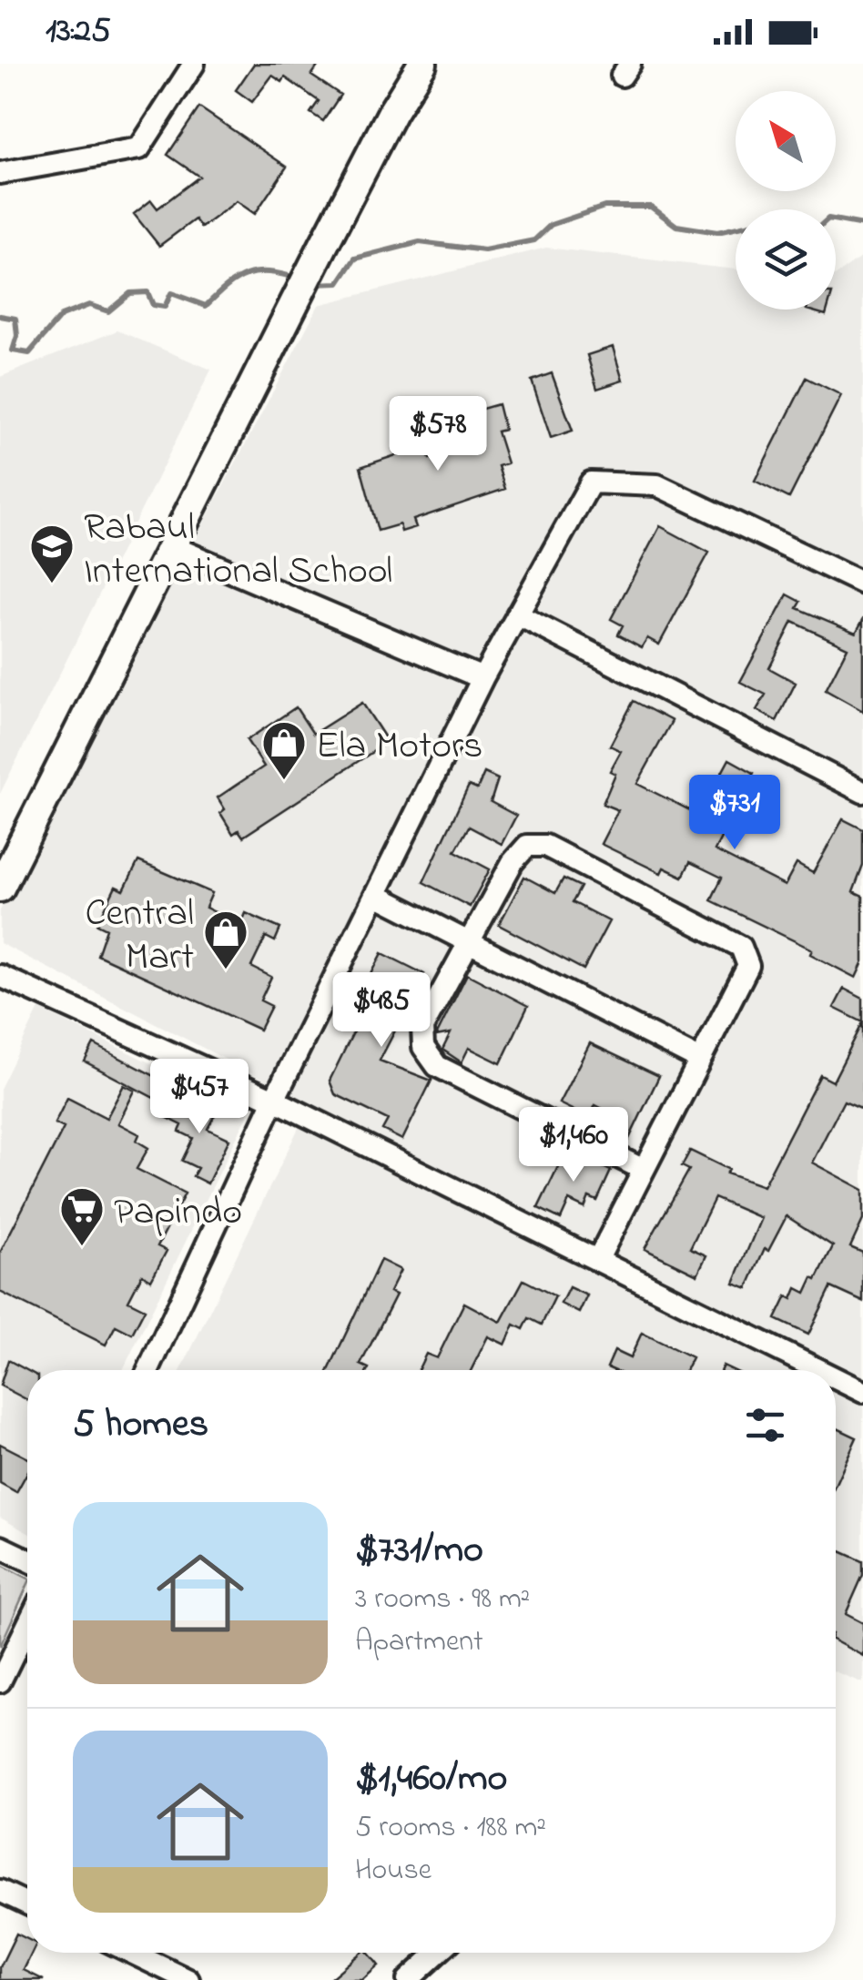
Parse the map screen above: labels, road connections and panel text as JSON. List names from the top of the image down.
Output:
{
  "places": {
    "school or university": ["Rabaul International School"],
    "shop": ["Ela Motors", "Central Mart"],
    "supermarket": ["Papindo"]
  },
  "north": "top left",
  "page": {
    "status": "13:25",
    "price": [
      "$578",
      "$731",
      "$485",
      "$457",
      "$1,460"
    ],
    "heading": "5 homes",
    "list": [
      {
        "name": "$731/mo",
        "note": "3 rooms · 98 m² · Apartment"
      },
      {
        "name": "$1,460/mo",
        "note": "5 rooms · 188 m² · House"
      }
    ]
  }
}
